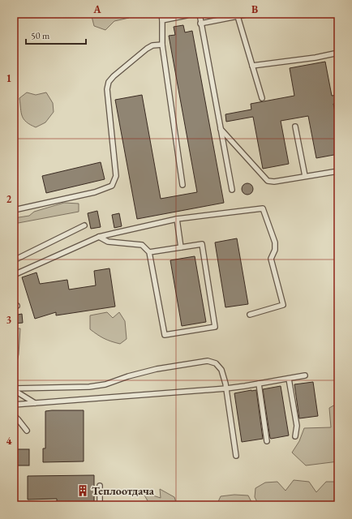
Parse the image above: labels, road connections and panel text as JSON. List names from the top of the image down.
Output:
{
  "places": {
    "building": ["Теплоотдача"]
  },
  "scale_bar": "50 m",
  "grid": {
    "columns": ["A", "B"],
    "rows": [
      "1",
      "2",
      "3",
      "4"
    ]
  }
}
